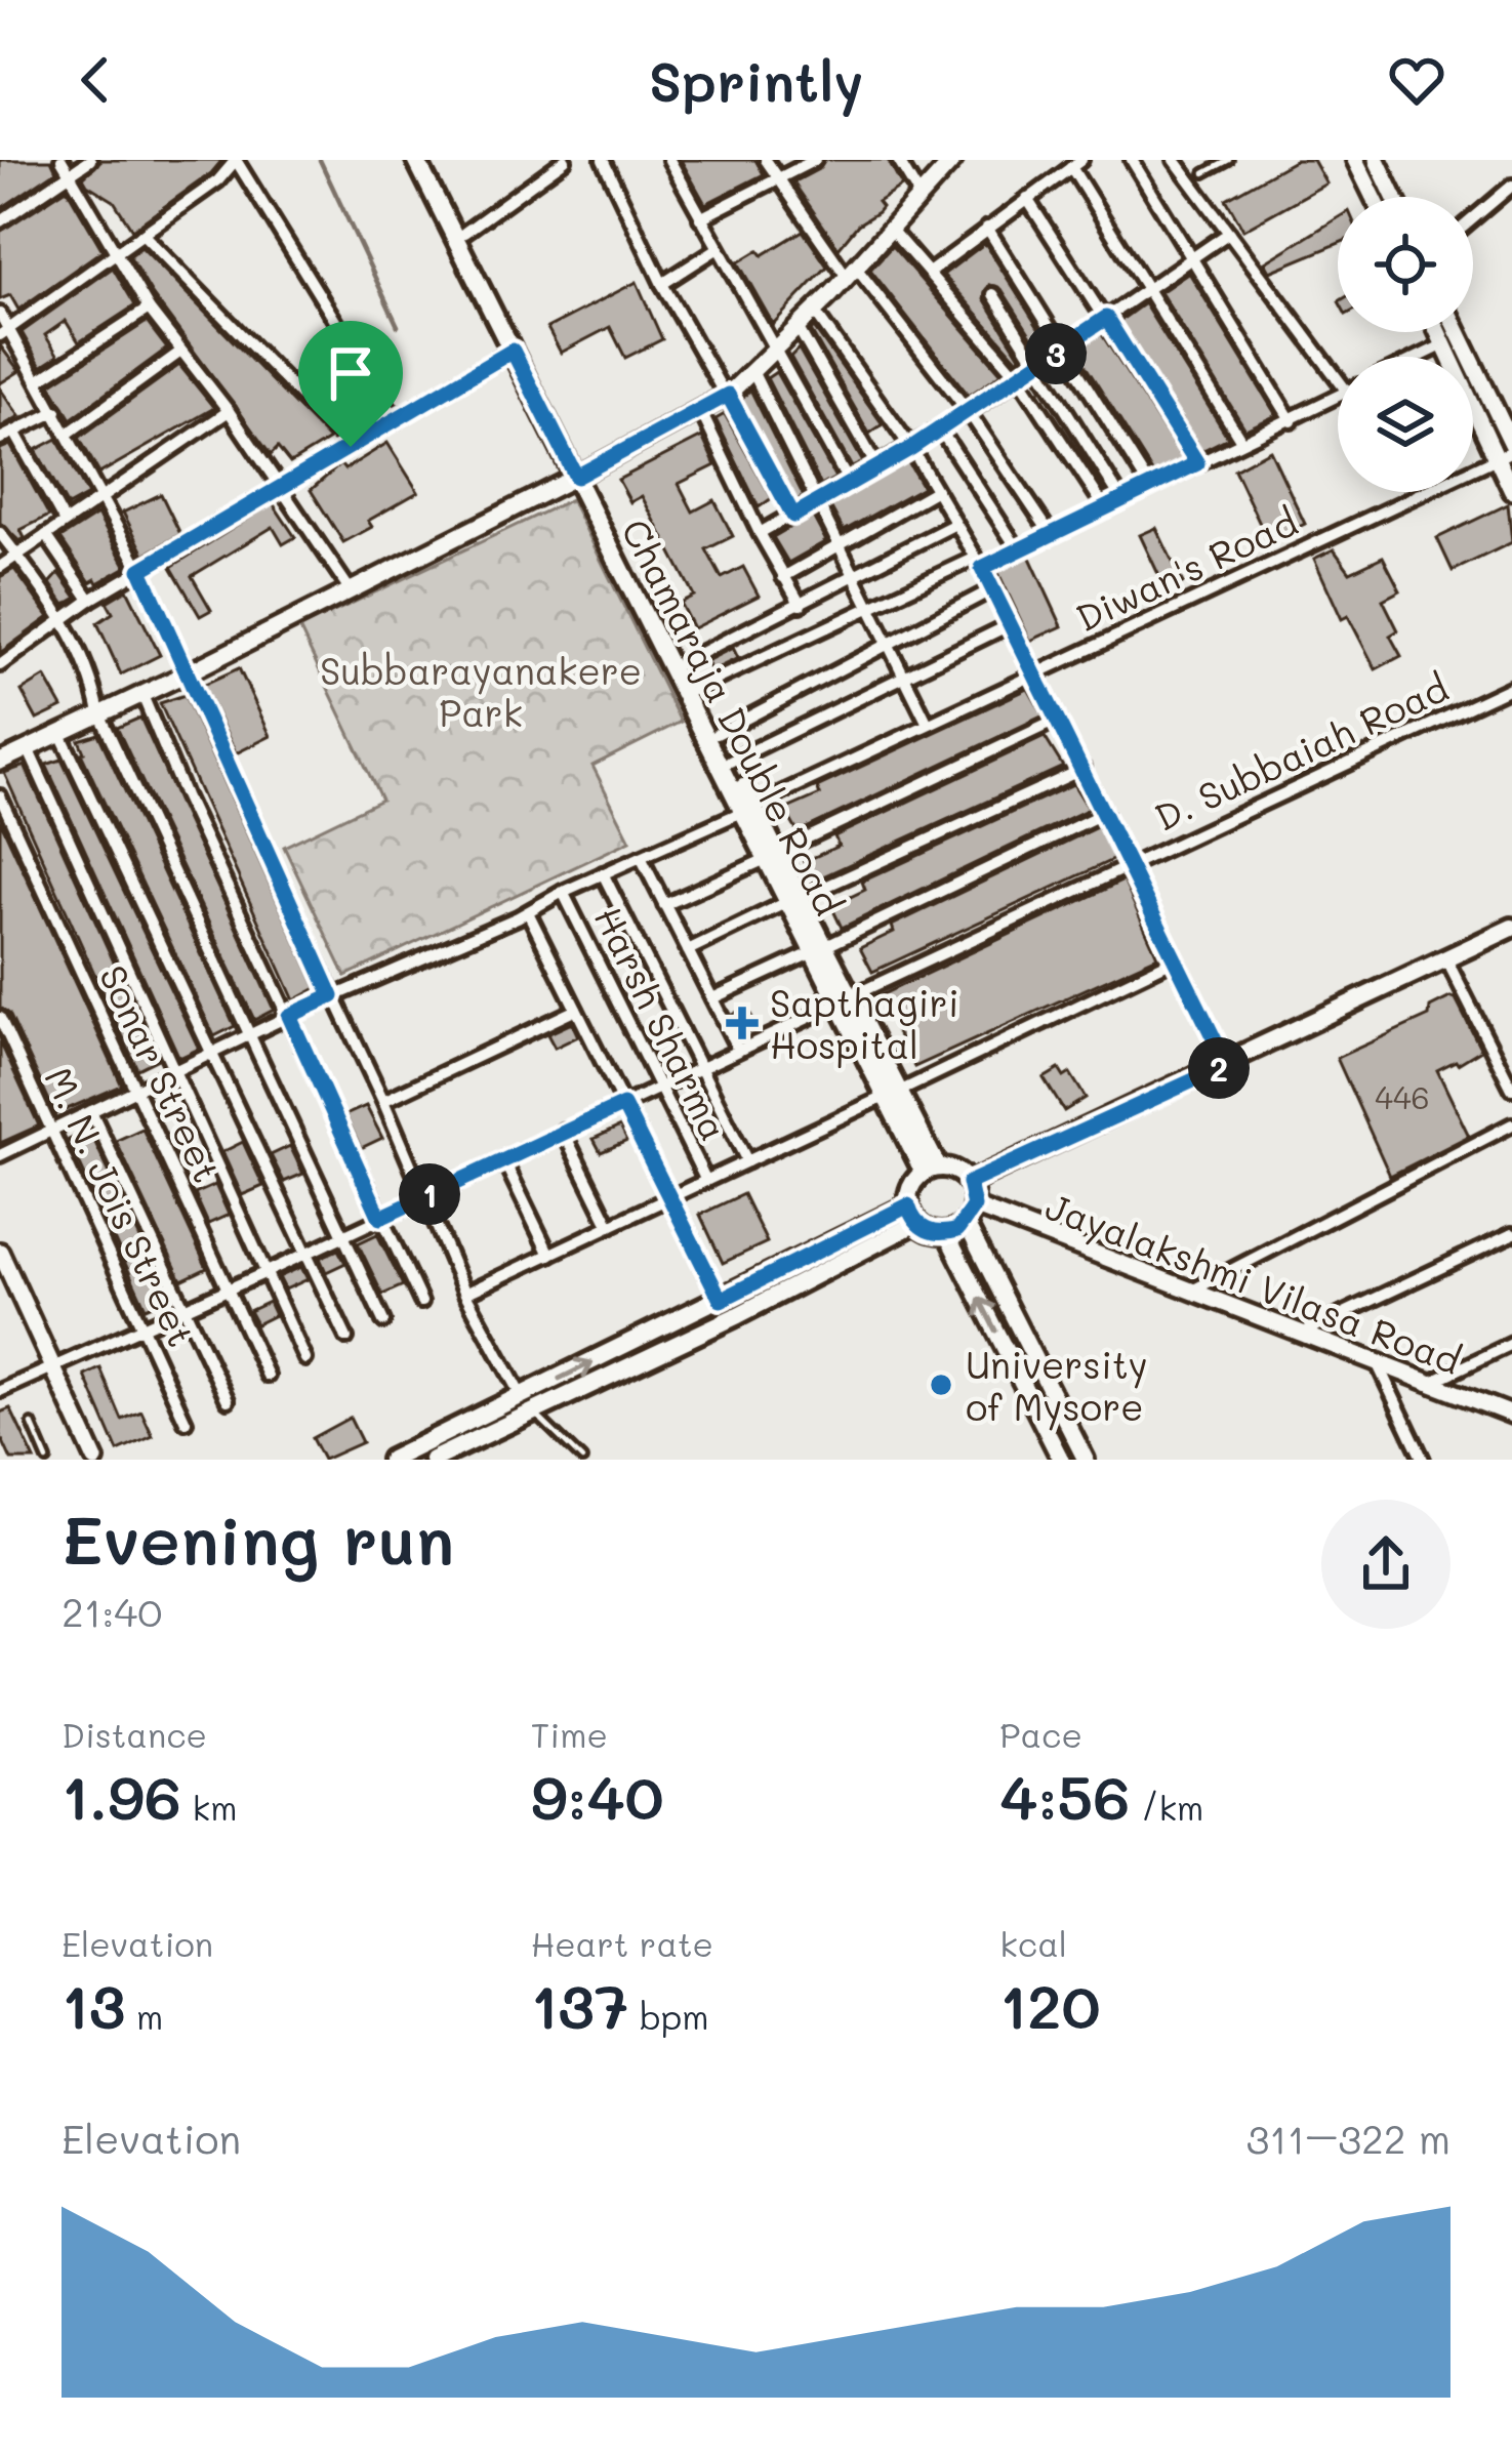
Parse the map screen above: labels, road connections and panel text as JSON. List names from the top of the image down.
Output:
{
  "streets": {
    "main road": ["Chamaraja Double Road"],
    "street": [
      "Diwan's Road",
      "D. Subbaiah Road",
      "Harsh Sharma",
      "Sonar Street",
      "M. N. Jois Street",
      "Jayalakshmi Vilasa Road"
    ]
  },
  "crossings": [
    ["Diwan's Road", "Chamaraja Double Road"],
    ["Diwan's Road", "Harsh Sharma"],
    ["Diwan's Road", "Sonar Street"],
    ["Diwan's Road", "M. N. Jois Street"],
    ["Chamaraja Double Road", "D. Subbaiah Road"],
    ["Chamaraja Double Road", "Jayalakshmi Vilasa Road"],
    ["D. Subbaiah Road", "Harsh Sharma"],
    ["D. Subbaiah Road", "Sonar Street"],
    ["D. Subbaiah Road", "M. N. Jois Street"]
  ],
  "parks": ["Subbarayanakere Park"],
  "places": {
    "health": ["Sapthagiri Hospital"],
    "other": ["University of Mysore"]
  },
  "house_numbers": ["446"],
  "page": {
    "header": "Sprintly",
    "pins": ["3", "2", "1"],
    "heading": ["Evening run", "21:40"],
    "stats": [
      ["Distance", "1.96 km"],
      ["Time", "9:40"],
      ["Pace", "4:56 /km"],
      ["Elevation", "13 m"],
      ["Heart rate", "137 bpm"],
      ["kcal", "120"]
    ],
    "chart": ["Elevation", "311–322 m"]
  }
}
